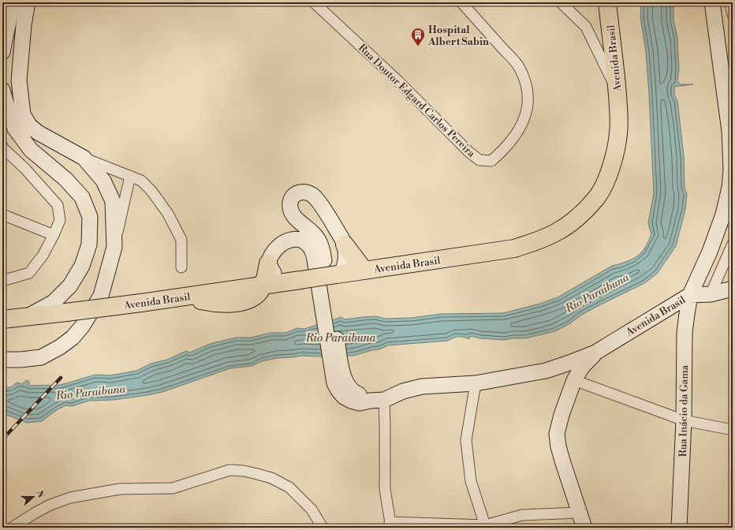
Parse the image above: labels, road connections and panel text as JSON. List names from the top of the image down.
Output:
{
  "streets": {
    "highway": ["Avenida Brasil"],
    "main road": ["Rua Inácio da Gama"],
    "street": ["Rua Doutor Edgard Carlos Pereira"]
  },
  "crossings": [
    ["Avenida Brasil", "Rua Inácio da Gama"]
  ],
  "water": ["Rio Paraibuna"],
  "places": {
    "building": ["Hospital Albert Sabin"]
  },
  "north": "right"
}
